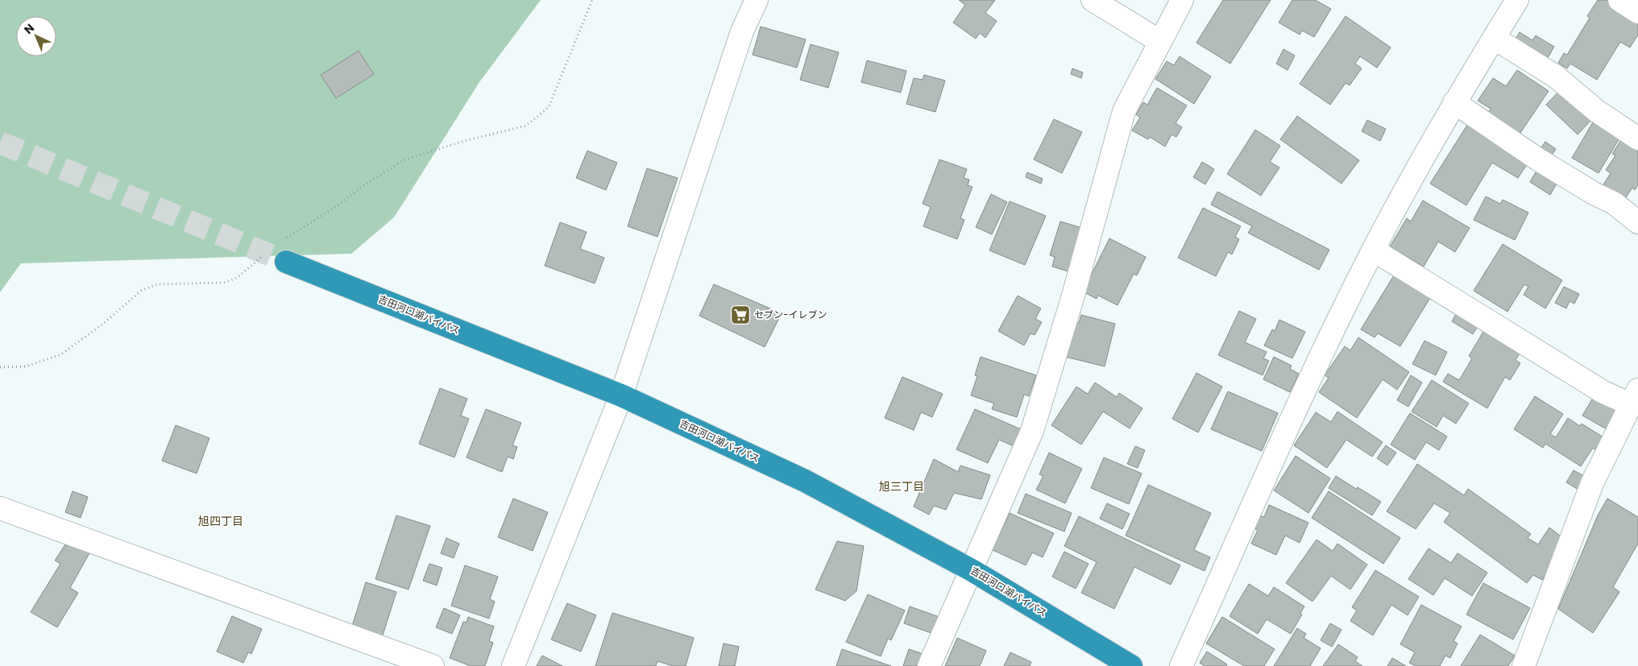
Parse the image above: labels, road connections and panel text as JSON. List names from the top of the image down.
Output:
{
  "streets": {
    "highway": ["吉田河口湖バイパス"]
  },
  "districts": ["旭三丁目", "旭四丁目"],
  "places": {
    "supermarket": ["セブン-イレブン"]
  },
  "north": "top left"
}
